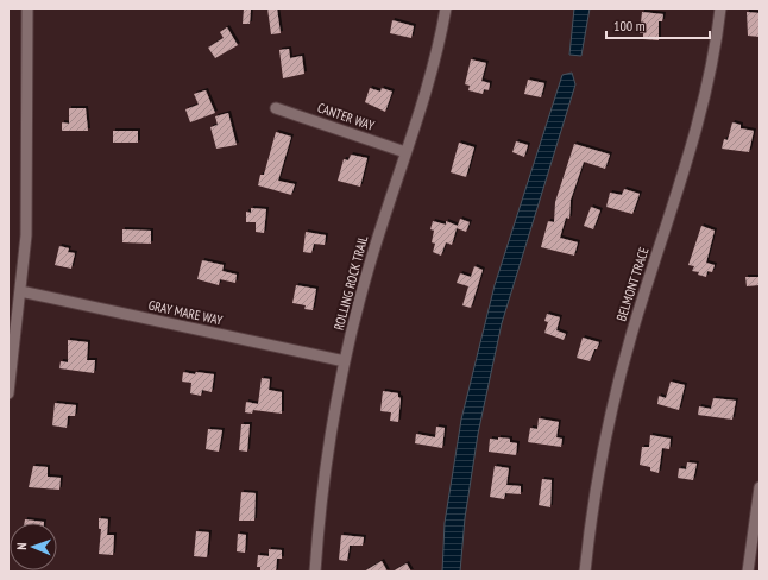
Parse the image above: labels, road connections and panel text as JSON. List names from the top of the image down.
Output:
{
  "streets": {
    "street": [
      "CANTER WAY",
      "ROLLING ROCK TRAIL",
      "BELMONT TRACE",
      "GRAY MARE WAY"
    ]
  },
  "crossings": [
    ["CANTER WAY", "ROLLING ROCK TRAIL"],
    ["ROLLING ROCK TRAIL", "GRAY MARE WAY"]
  ],
  "scale_bar": "100 m",
  "north": "left"
}
